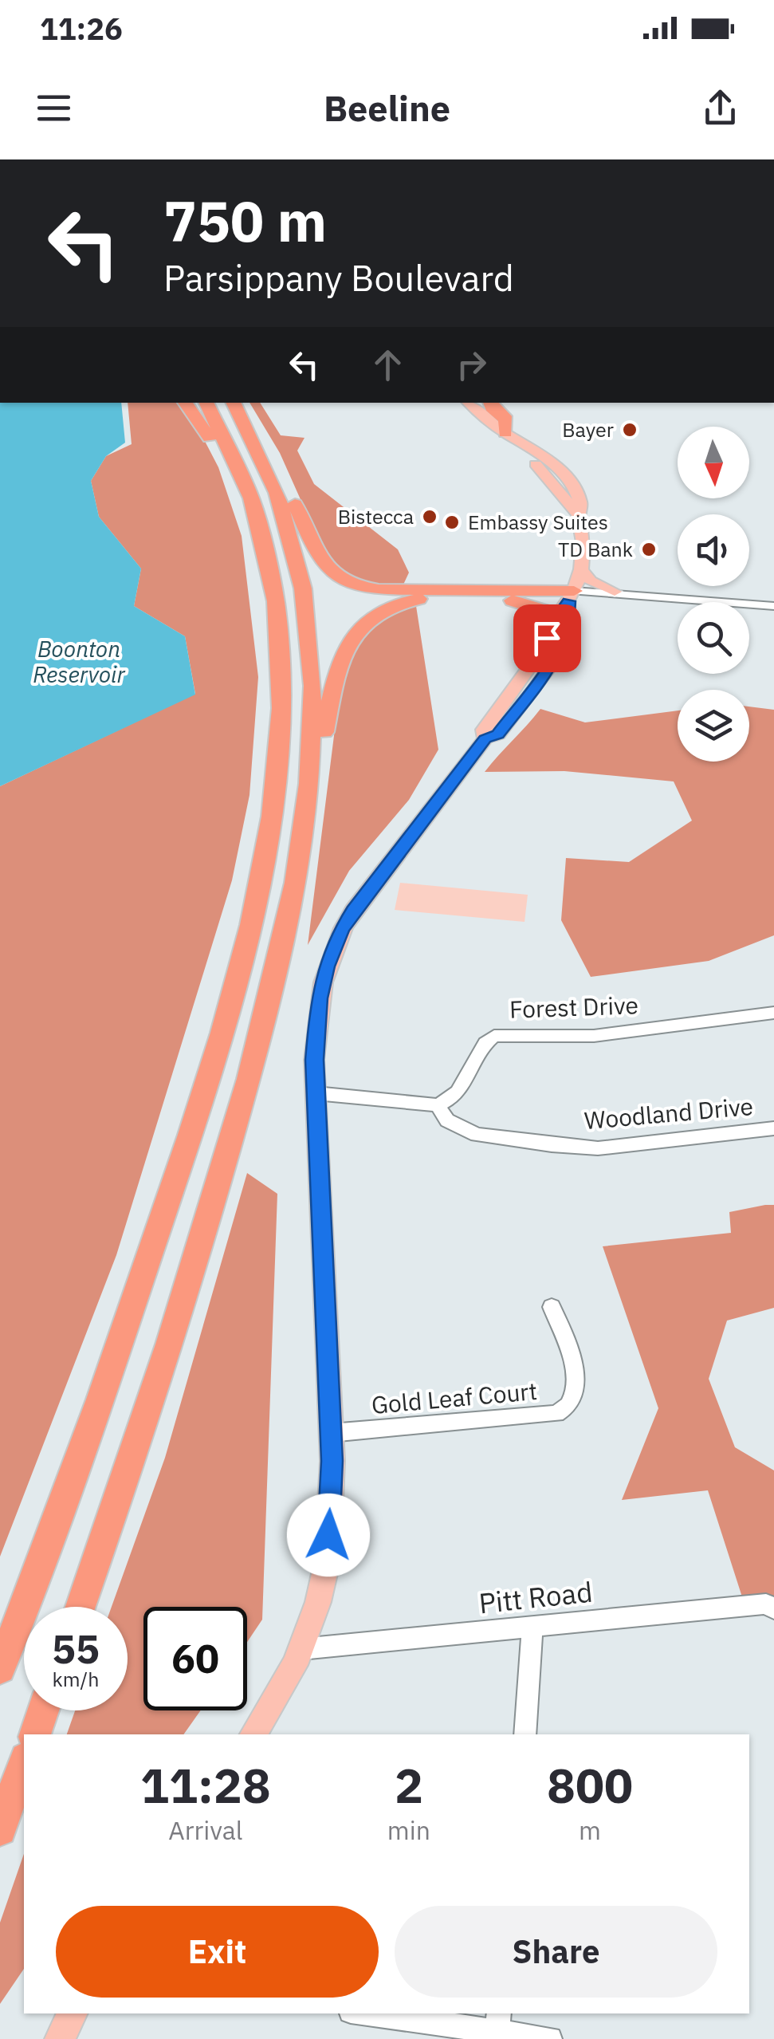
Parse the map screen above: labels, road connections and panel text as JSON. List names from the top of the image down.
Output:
{
  "streets": {
    "street": [
      "Forest Drive",
      "Woodland Drive",
      "Gold Leaf Court",
      "Pitt Road"
    ]
  },
  "crossings": [
    ["Forest Drive", "Woodland Drive"]
  ],
  "water": ["Boonton Reservoir"],
  "places": [
    "Bayer",
    "Bistecca",
    "Embassy Suites",
    "TD Bank"
  ],
  "north": "bottom",
  "page": {
    "status": "11:26",
    "header": "Beeline",
    "turn": ["750 m", "Parsippany Boulevard"],
    "speed": "55 km/h",
    "limit": "60",
    "eta": [
      "11:28",
      "Arrival",
      "2",
      "min",
      "800",
      "m"
    ],
    "buttons": ["Exit", "Share"]
  }
}
